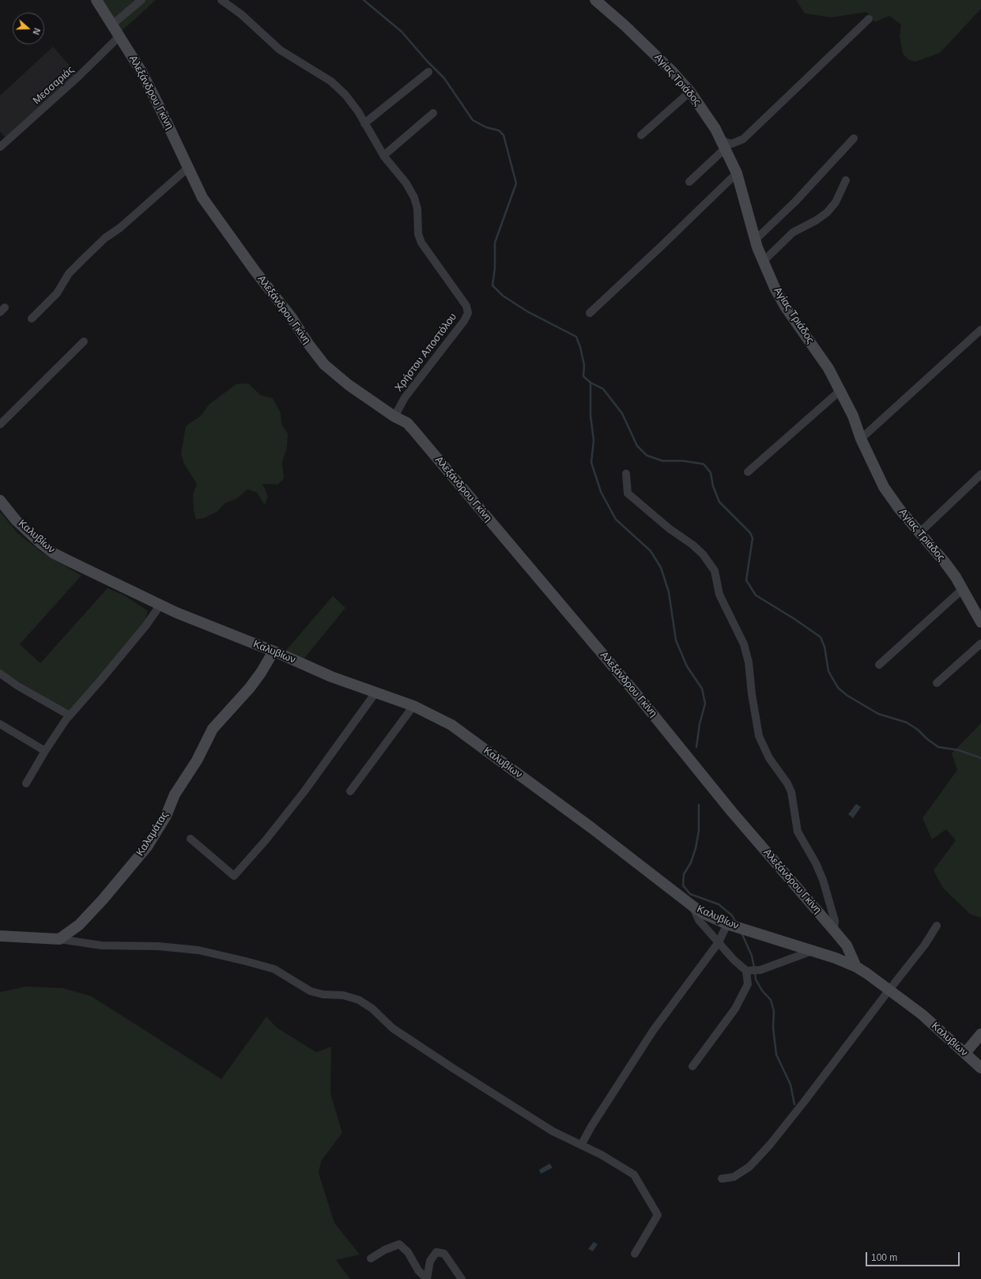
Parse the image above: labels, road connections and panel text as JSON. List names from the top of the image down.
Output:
{
  "streets": {
    "street": [
      "Αγίας Τριάδος",
      "Μεσσαριάς",
      "Αλεξάνδρου Γκίνη",
      "Χρήστου Αποστόλου",
      "Καλυβίων",
      "Καλαμάτας"
    ]
  },
  "crossings": [
    ["Μεσσαριάς", "Αλεξάνδρου Γκίνη"],
    ["Αλεξάνδρου Γκίνη", "Χρήστου Αποστόλου"],
    ["Αλεξάνδρου Γκίνη", "Καλυβίων"],
    ["Καλυβίων", "Καλαμάτας"]
  ],
  "scale_bar": "100 m",
  "north": "right"
}
